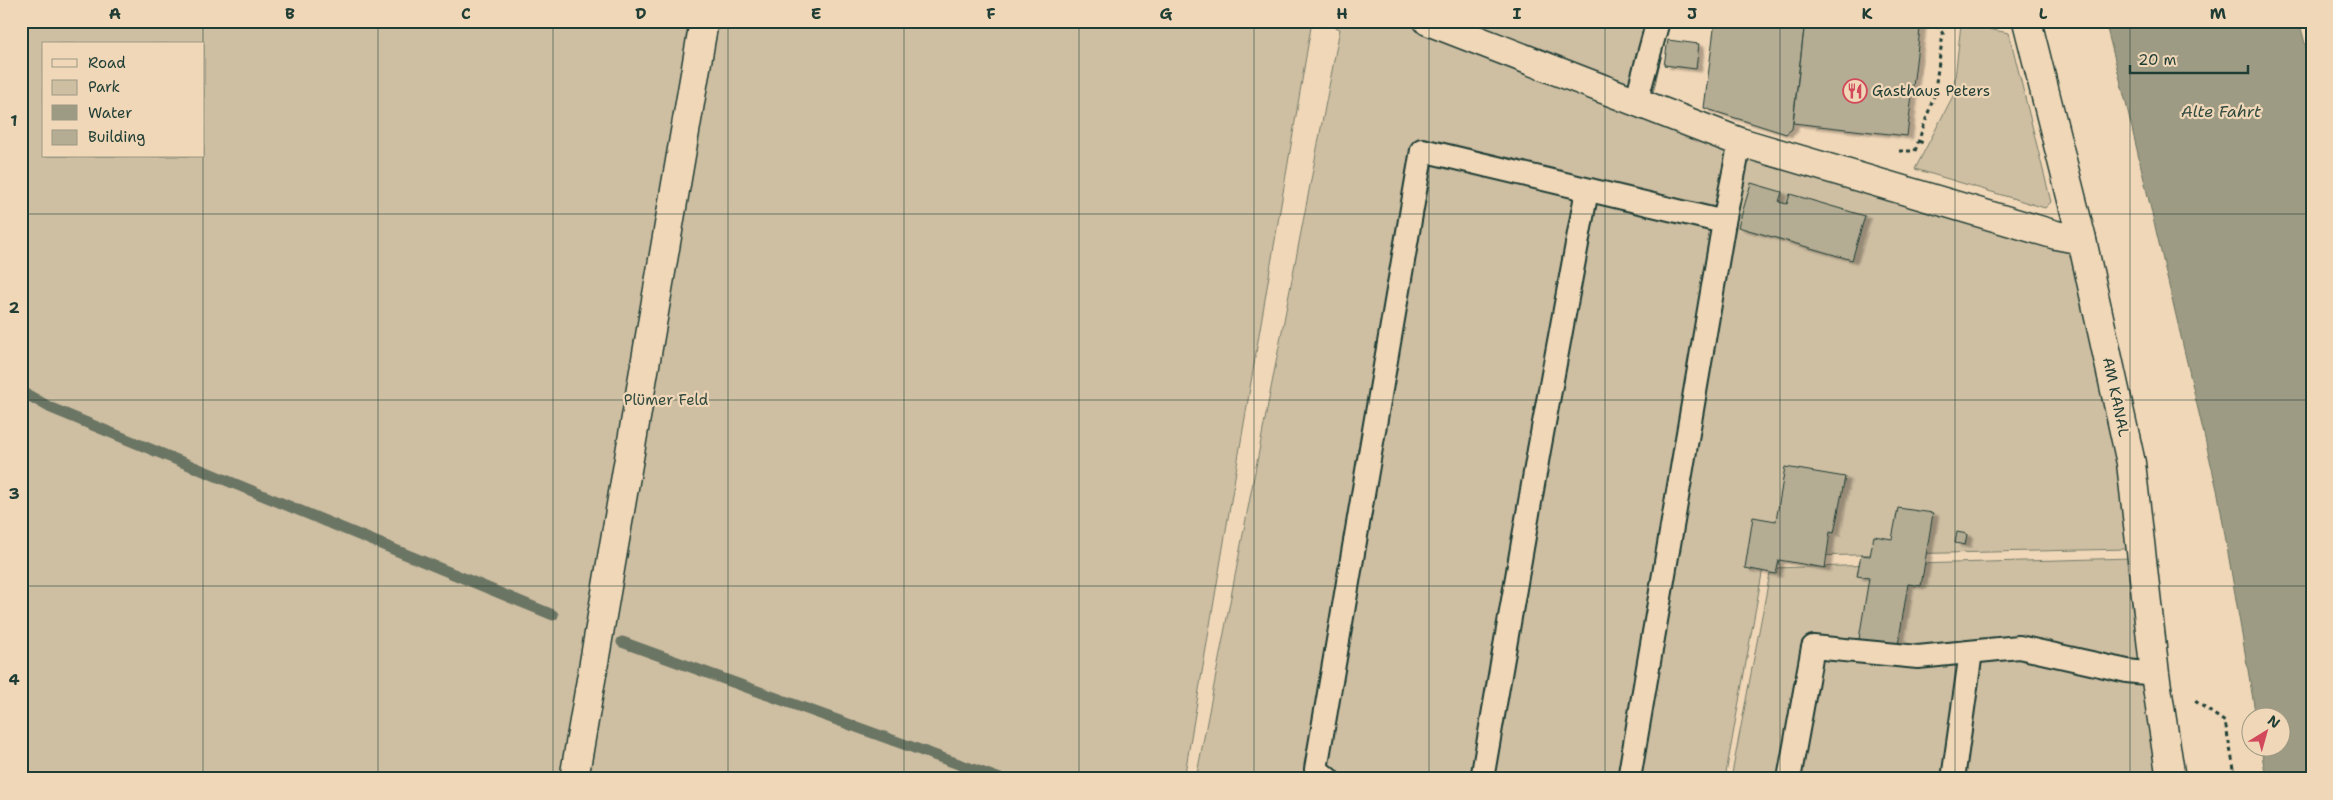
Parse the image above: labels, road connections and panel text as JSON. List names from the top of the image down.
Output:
{
  "streets": {
    "street": ["AM KANAL"]
  },
  "water": ["Alte Fahrt"],
  "parks": ["Plümer Feld"],
  "places": {
    "restaurant": ["Gasthaus Peters"]
  },
  "legend": [
    "Road",
    "Park",
    "Water",
    "Building"
  ],
  "scale_bar": "20 m",
  "north": "top right",
  "grid": {
    "columns": [
      "A",
      "B",
      "C",
      "D",
      "E",
      "F",
      "G",
      "H",
      "I",
      "J",
      "K",
      "L",
      "M"
    ],
    "rows": [
      "1",
      "2",
      "3",
      "4"
    ]
  }
}
